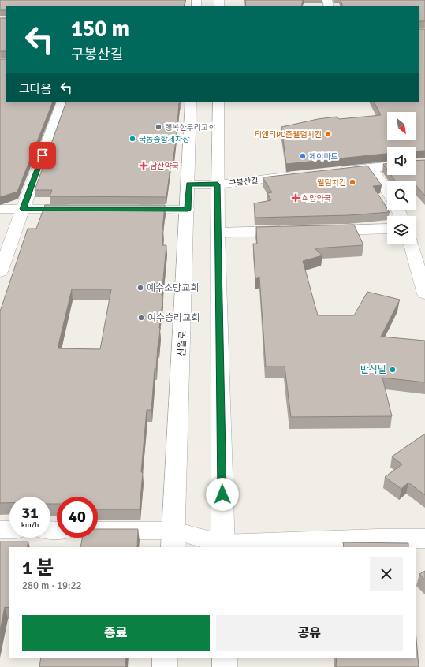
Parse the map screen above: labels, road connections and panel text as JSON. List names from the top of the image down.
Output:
{
  "streets": {
    "street": ["구봉산길", "신월로"]
  },
  "crossings": [
    ["구봉산길", "신월로"]
  ],
  "places": {
    "other": [
      "행복한우리교회",
      "티앤티PC존웰덤치킨",
      "국동종합세차장",
      "제이마트",
      "웰덤치킨",
      "예수소망교회",
      "여수승리교회",
      "반석빌"
    ],
    "health": ["남산약국", "희망약국"]
  },
  "north": "bottom right",
  "page": {
    "turn": ["150 m", "구봉산길"],
    "then": "그다음",
    "speed": "31 km/h",
    "limit": "40",
    "heading": ["1 분", "280 m · 19:22"],
    "buttons": ["종료", "공유"]
  }
}
